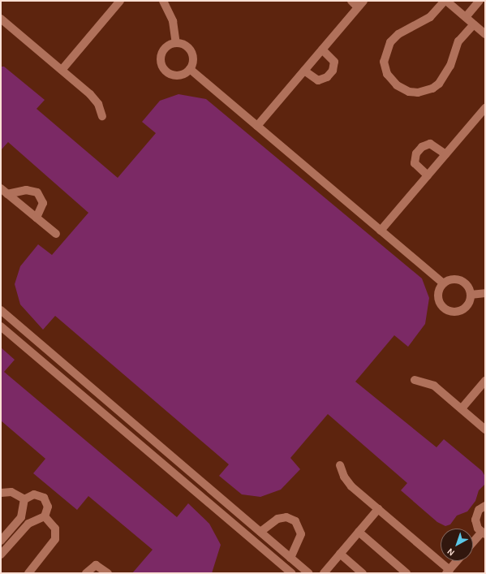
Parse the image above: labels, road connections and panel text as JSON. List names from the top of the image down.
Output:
{
  "north": "bottom left"
}
